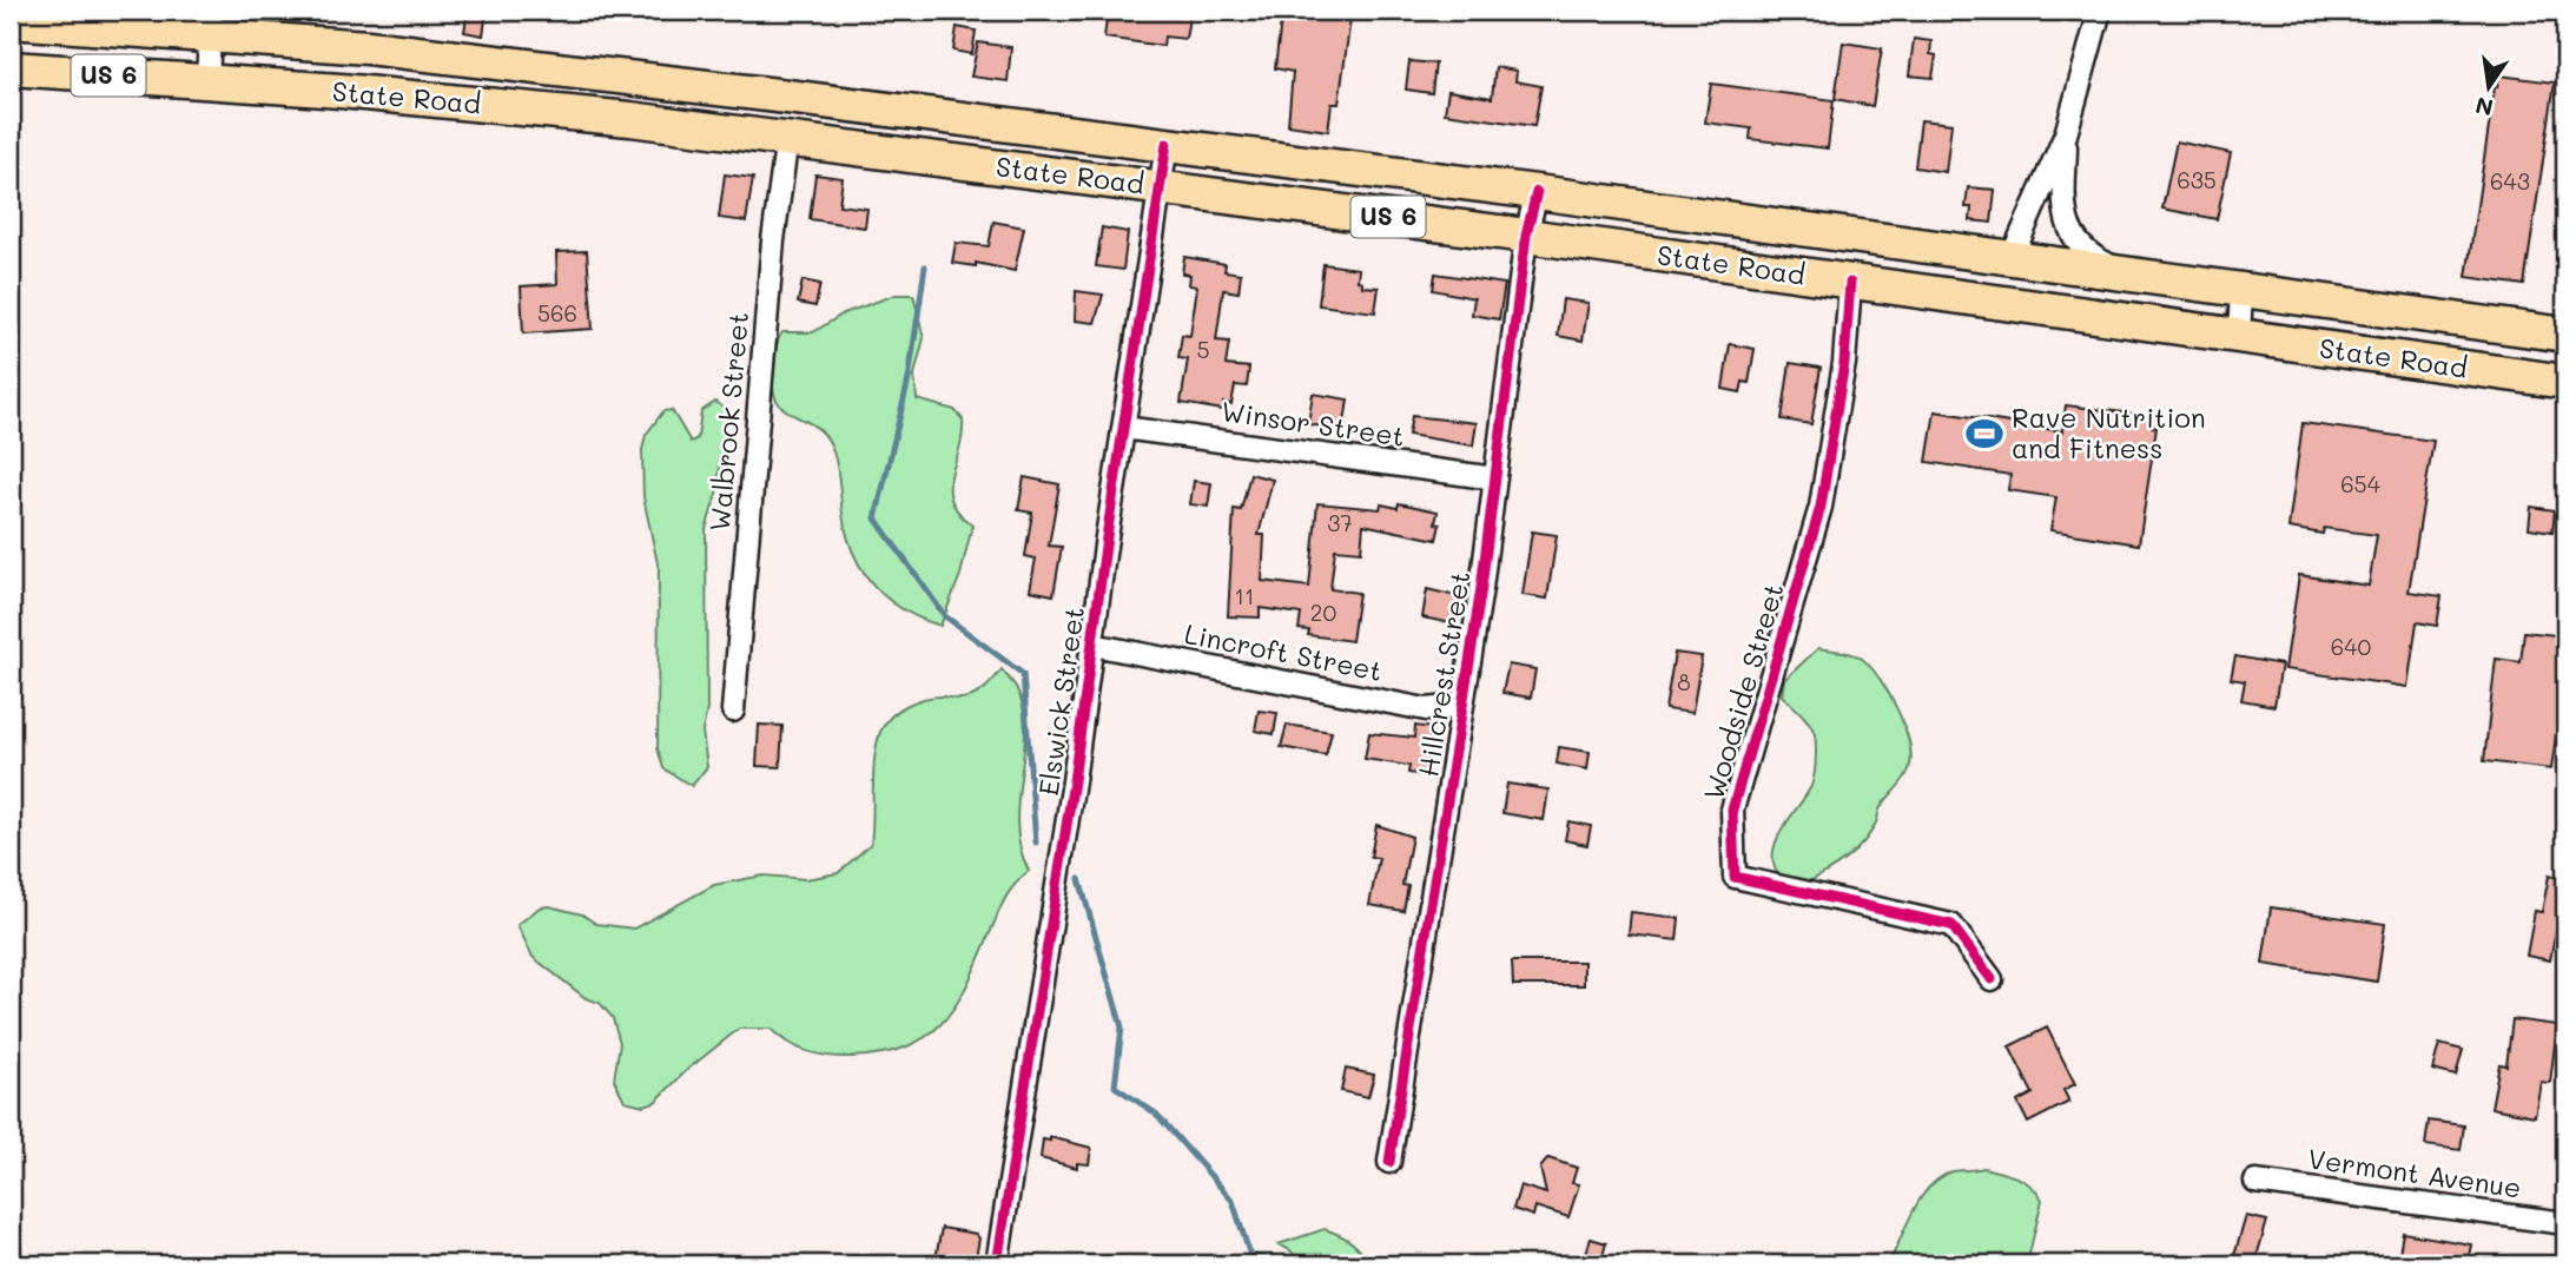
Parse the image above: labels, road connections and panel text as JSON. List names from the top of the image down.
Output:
{
  "streets": {
    "main road": ["US 6", "State Road"],
    "street": [
      "Walbrook Street",
      "Winsor Street",
      "Lincroft Street",
      "Hillcrest Street",
      "Woodside Street",
      "Elswick Street",
      "Vermont Avenue"
    ]
  },
  "crossings": [
    ["State Road", "Walbrook Street"],
    ["State Road", "Hillcrest Street"],
    ["State Road", "Woodside Street"],
    ["State Road", "Elswick Street"],
    ["Winsor Street", "Hillcrest Street"],
    ["Winsor Street", "Elswick Street"],
    ["Lincroft Street", "Hillcrest Street"],
    ["Lincroft Street", "Elswick Street"]
  ],
  "places": {
    "sports": ["Rave Nutrition and Fitness"]
  },
  "house_numbers": [
    "635",
    "643",
    "566",
    "5",
    "654",
    "37",
    "11",
    "20",
    "640",
    "8"
  ],
  "north": "bottom"
}
